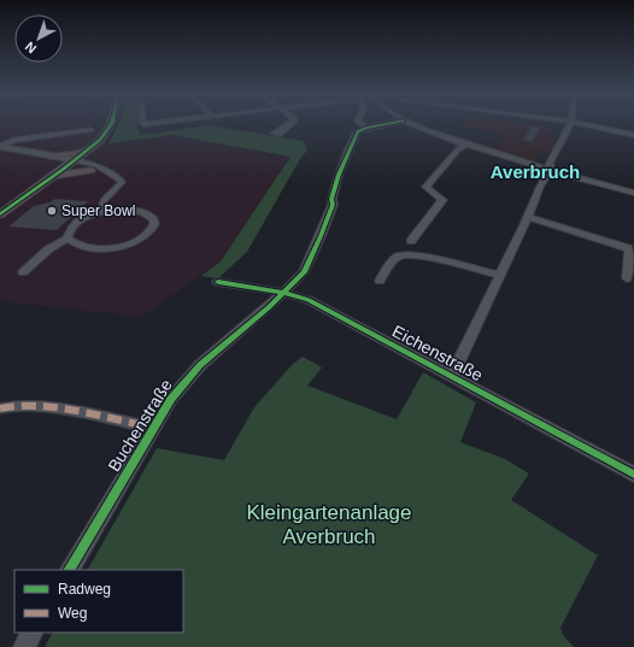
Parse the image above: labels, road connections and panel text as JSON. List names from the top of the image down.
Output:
{
  "streets": {
    "street": ["Eichenstraße", "Buchenstraße"]
  },
  "crossings": [
    ["Eichenstraße", "Buchenstraße"]
  ],
  "districts": ["Averbruch"],
  "parks": ["Kleingartenanlage Averbruch"],
  "places": ["Super Bowl"],
  "legend": ["Radweg", "Weg"],
  "north": "bottom left"
}
